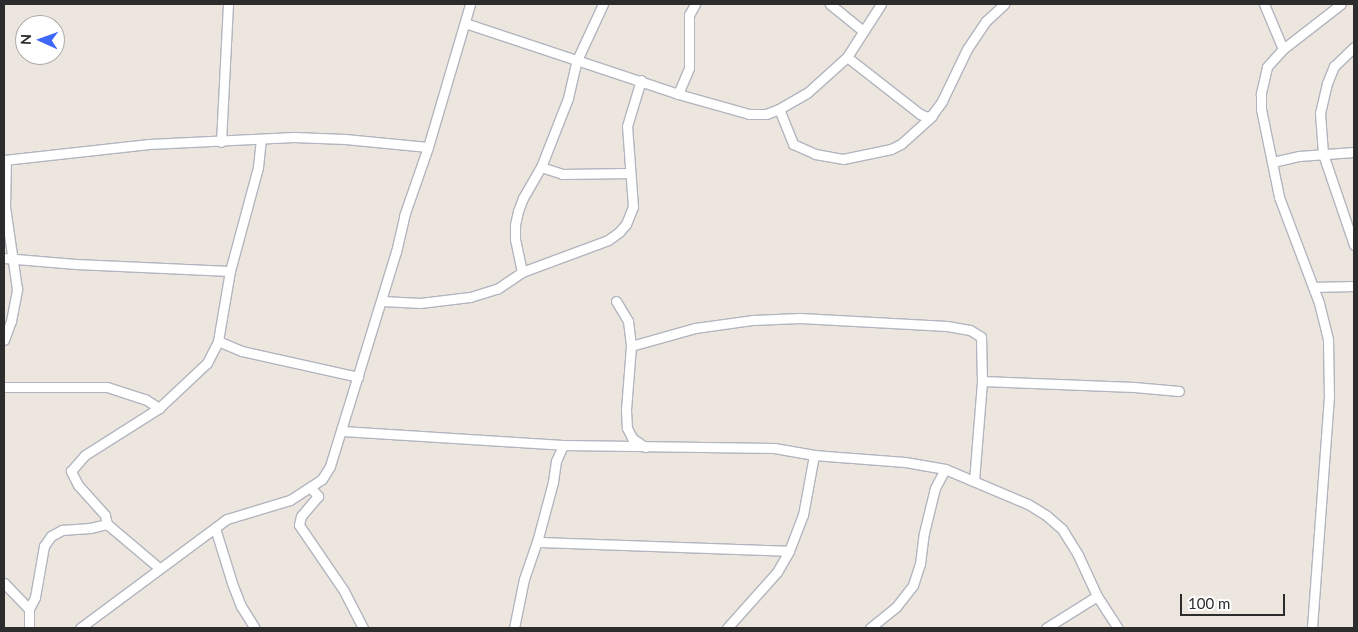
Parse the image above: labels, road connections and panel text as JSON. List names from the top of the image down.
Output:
{
  "scale_bar": "100 m",
  "north": "left"
}
